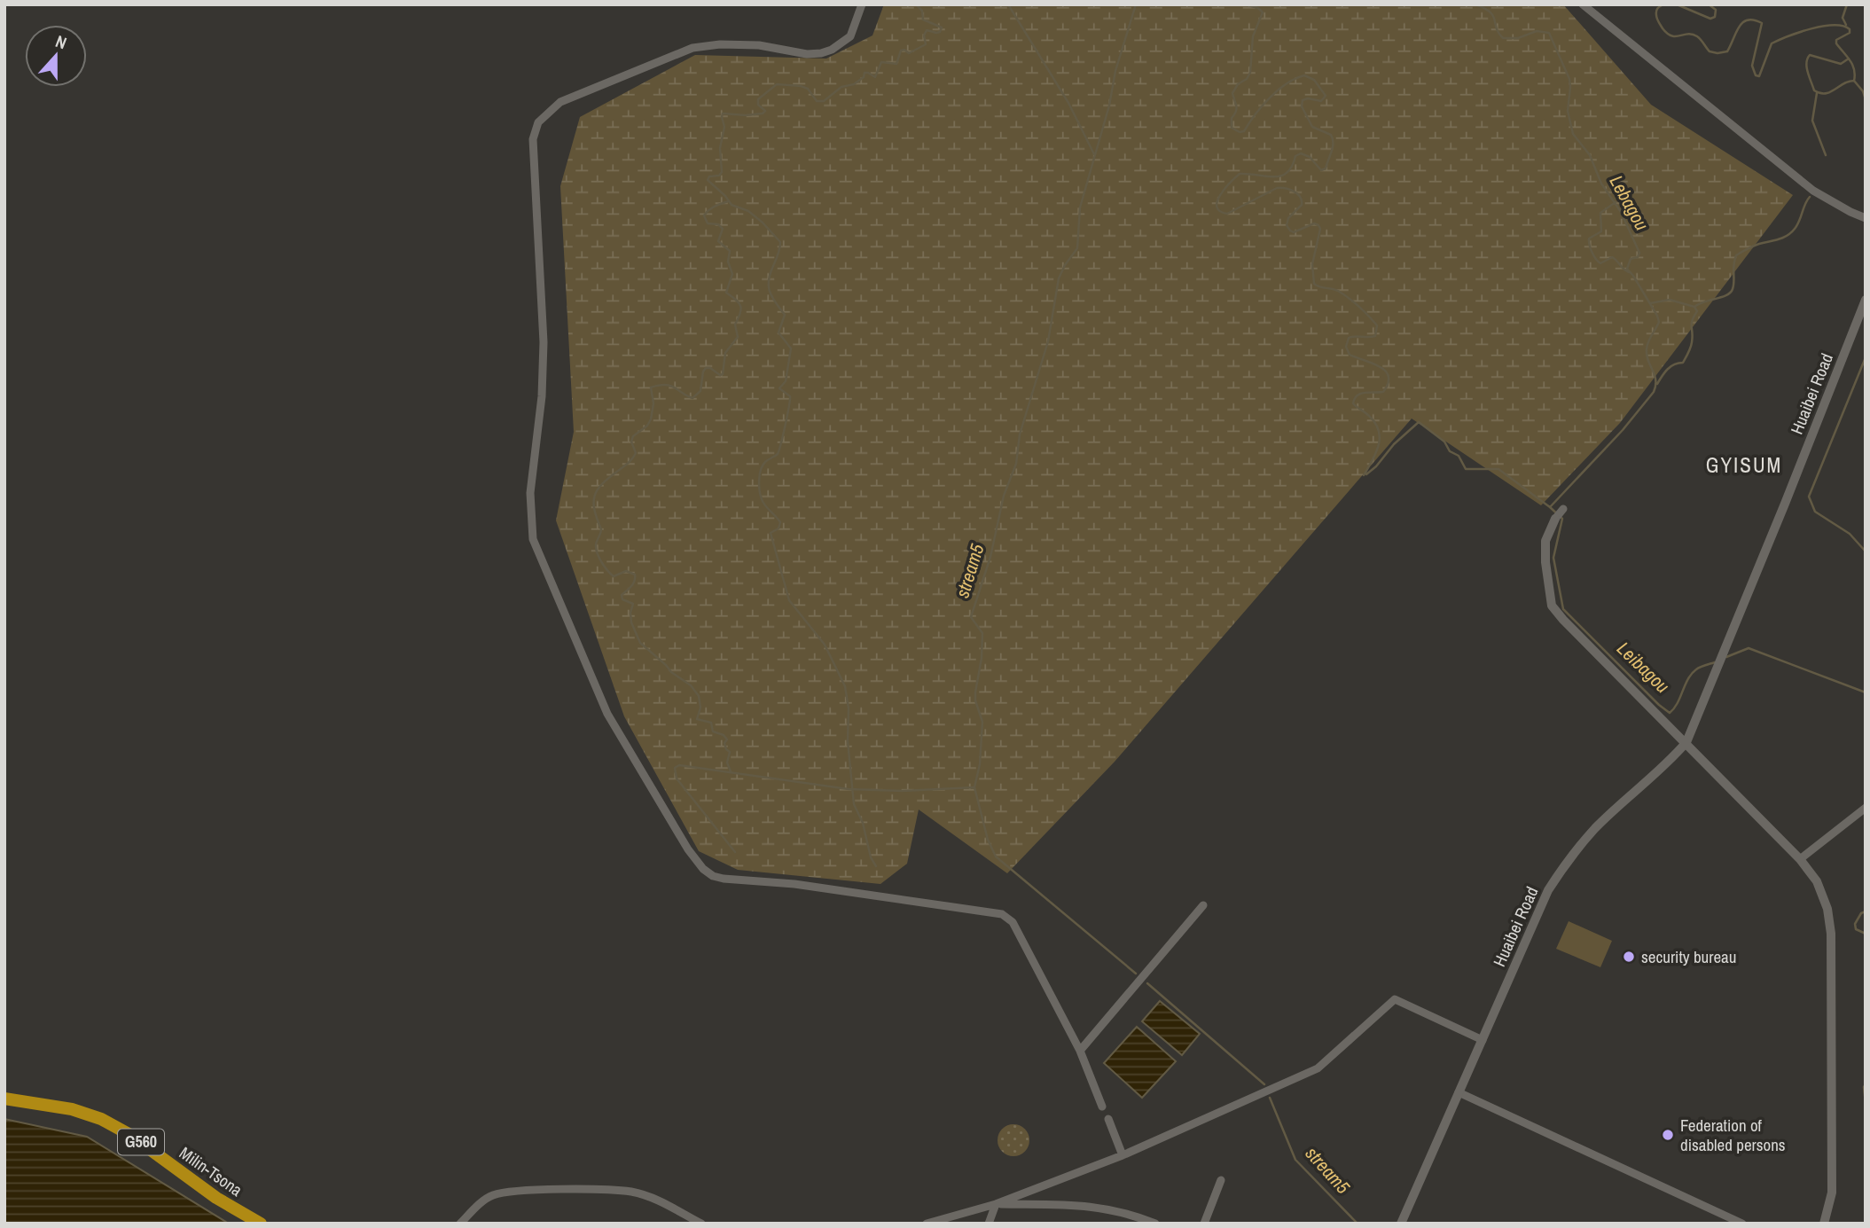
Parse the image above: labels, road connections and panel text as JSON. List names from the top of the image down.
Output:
{
  "streets": {
    "highway": ["G560", "Milin-Tsona"],
    "street": ["Huaibei Road"]
  },
  "districts": ["GYISUM"],
  "water": ["Lebagou", "stream5", "Leibagou"],
  "places": ["security bureau", "Federation of disabled persons"],
  "north": "top"
}
